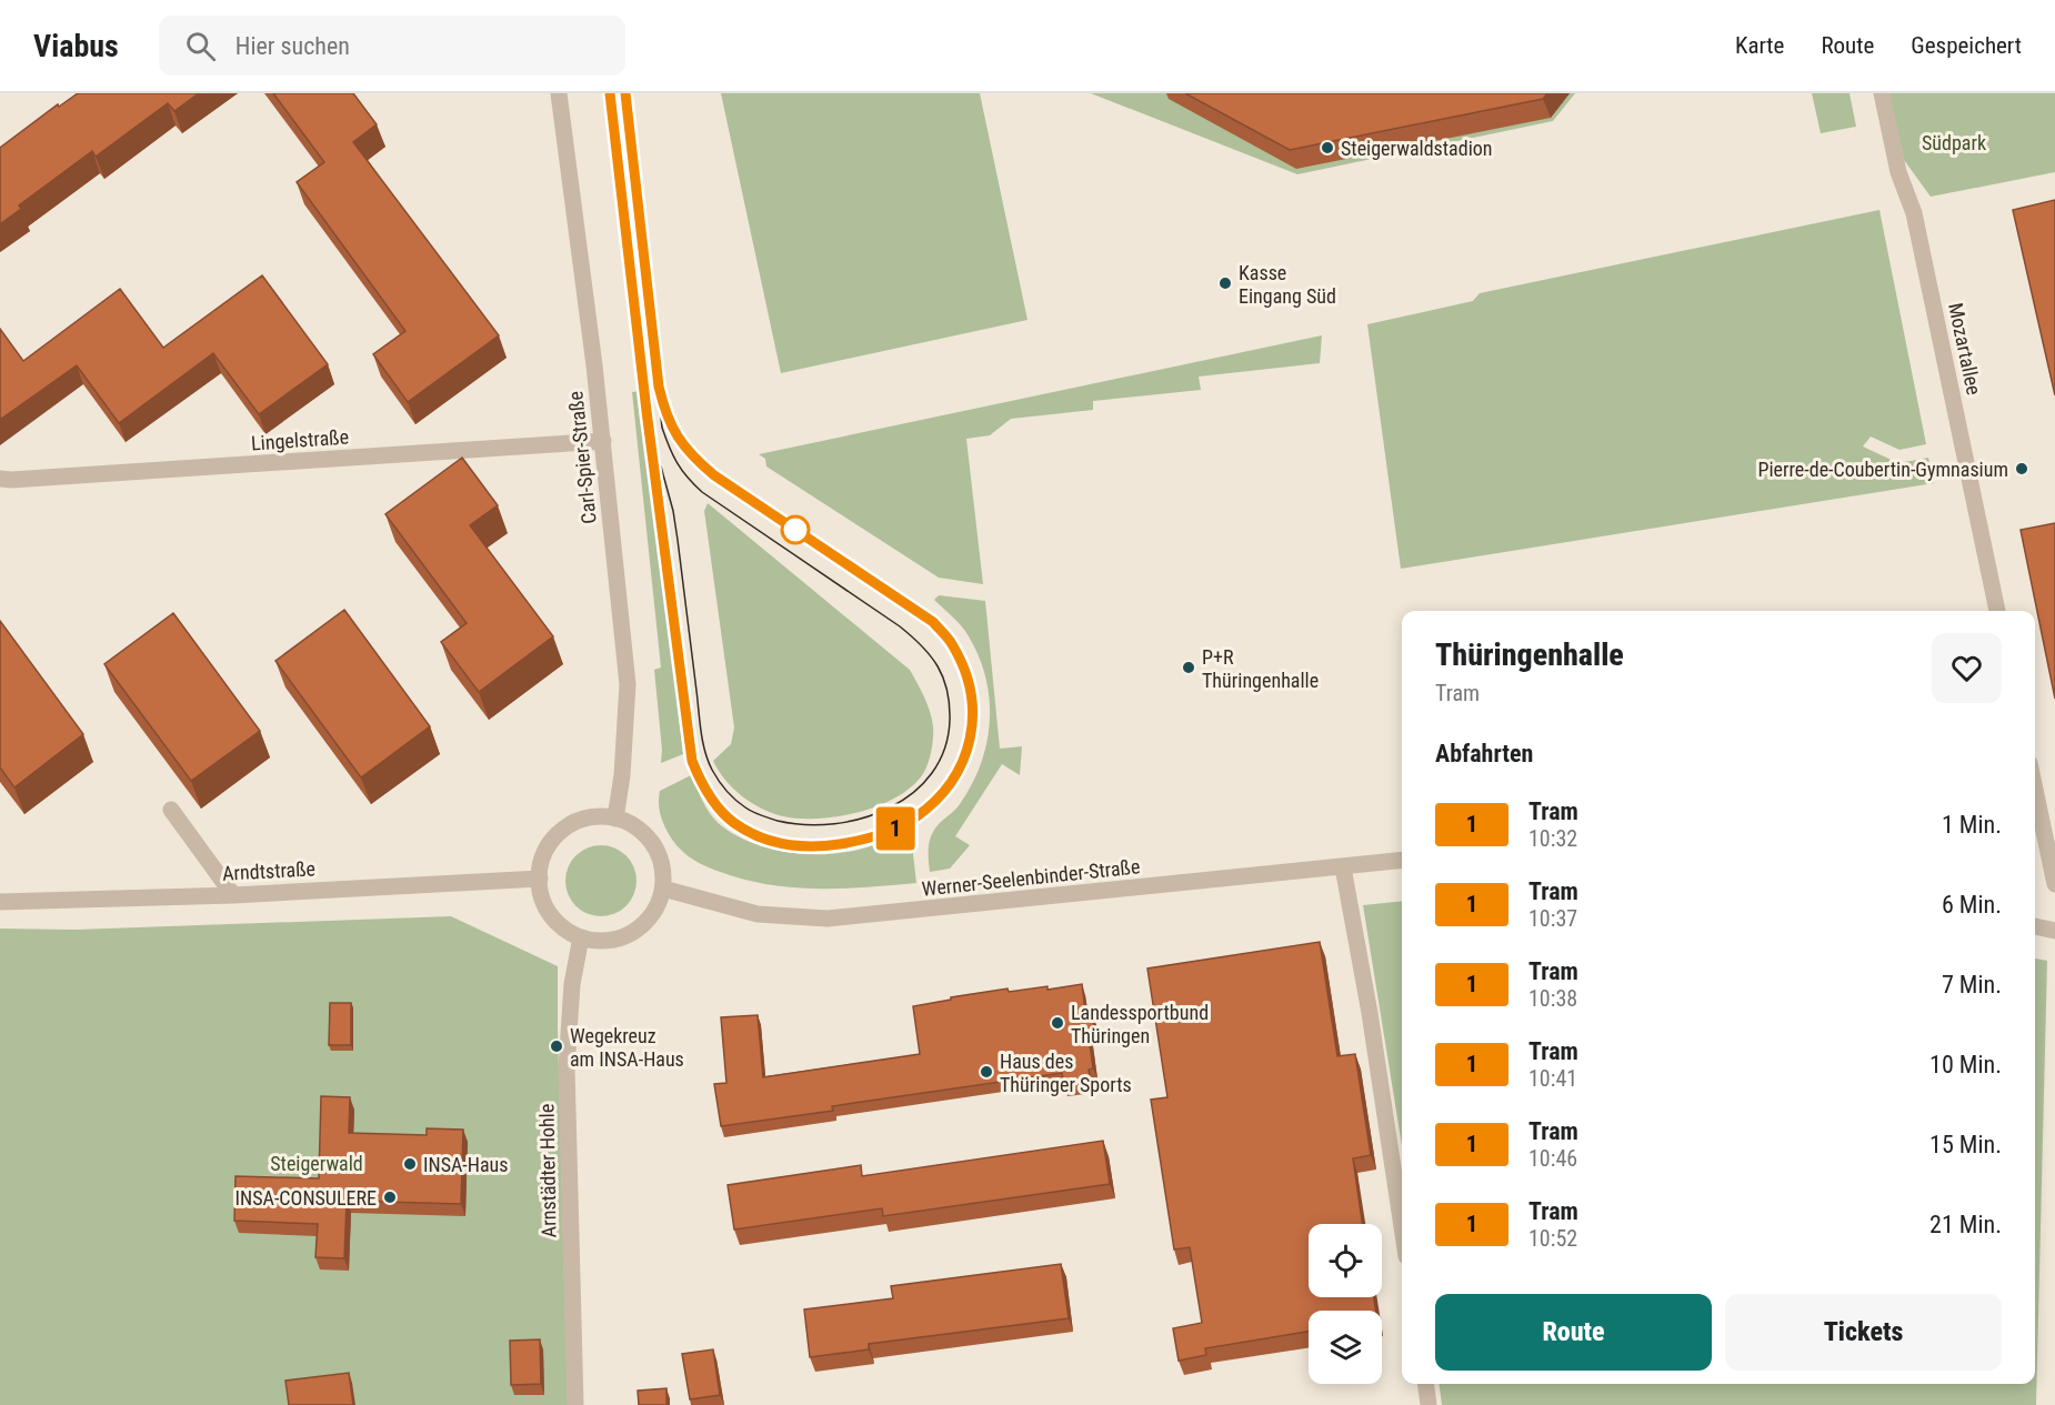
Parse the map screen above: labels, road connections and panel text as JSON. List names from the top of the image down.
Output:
{
  "streets": {
    "street": [
      "Mozartallee",
      "Lingelstraße",
      "Carl-Spier-Straße",
      "Arndtstraße",
      "Werner-Seelenbinder-Straße",
      "Arnstädter Hohle"
    ]
  },
  "crossings": [
    ["Lingelstraße", "Carl-Spier-Straße"],
    ["Carl-Spier-Straße", "Arndtstraße"],
    ["Carl-Spier-Straße", "Werner-Seelenbinder-Straße"],
    ["Carl-Spier-Straße", "Arnstädter Hohle"],
    ["Arndtstraße", "Werner-Seelenbinder-Straße"],
    ["Arndtstraße", "Arnstädter Hohle"],
    ["Werner-Seelenbinder-Straße", "Arnstädter Hohle"]
  ],
  "parks": ["Südpark", "Steigerwald"],
  "places": [
    "Steigerwaldstadion",
    "Kasse Eingang Süd",
    "Pierre-de-Coubertin-Gymnasium",
    "P+R Thüringenhalle",
    "Landessportbund Thüringen",
    "Wegekreuz am INSA-Haus",
    "Haus des Thüringer Sports",
    "INSA-Haus",
    "INSA-CONSULERE"
  ],
  "lines": ["tram line 1"],
  "page": {
    "header": "Viabus",
    "search": "Hier suchen",
    "nav": ["Karte", "Route", "Gespeichert"],
    "on_map": "1",
    "heading": [
      ["Thüringenhalle", "Tram"],
      "Abfahrten"
    ],
    "list": [
      {
        "mark": "1",
        "name": "Tram",
        "note": "10:32",
        "value": "1 Min."
      },
      {
        "mark": "1",
        "name": "Tram",
        "note": "10:37",
        "value": "6 Min."
      },
      {
        "mark": "1",
        "name": "Tram",
        "note": "10:38",
        "value": "7 Min."
      },
      {
        "mark": "1",
        "name": "Tram",
        "note": "10:41",
        "value": "10 Min."
      },
      {
        "mark": "1",
        "name": "Tram",
        "note": "10:46",
        "value": "15 Min."
      },
      {
        "mark": "1",
        "name": "Tram",
        "note": "10:52",
        "value": "21 Min."
      }
    ],
    "buttons": ["Route", "Tickets"]
  }
}
